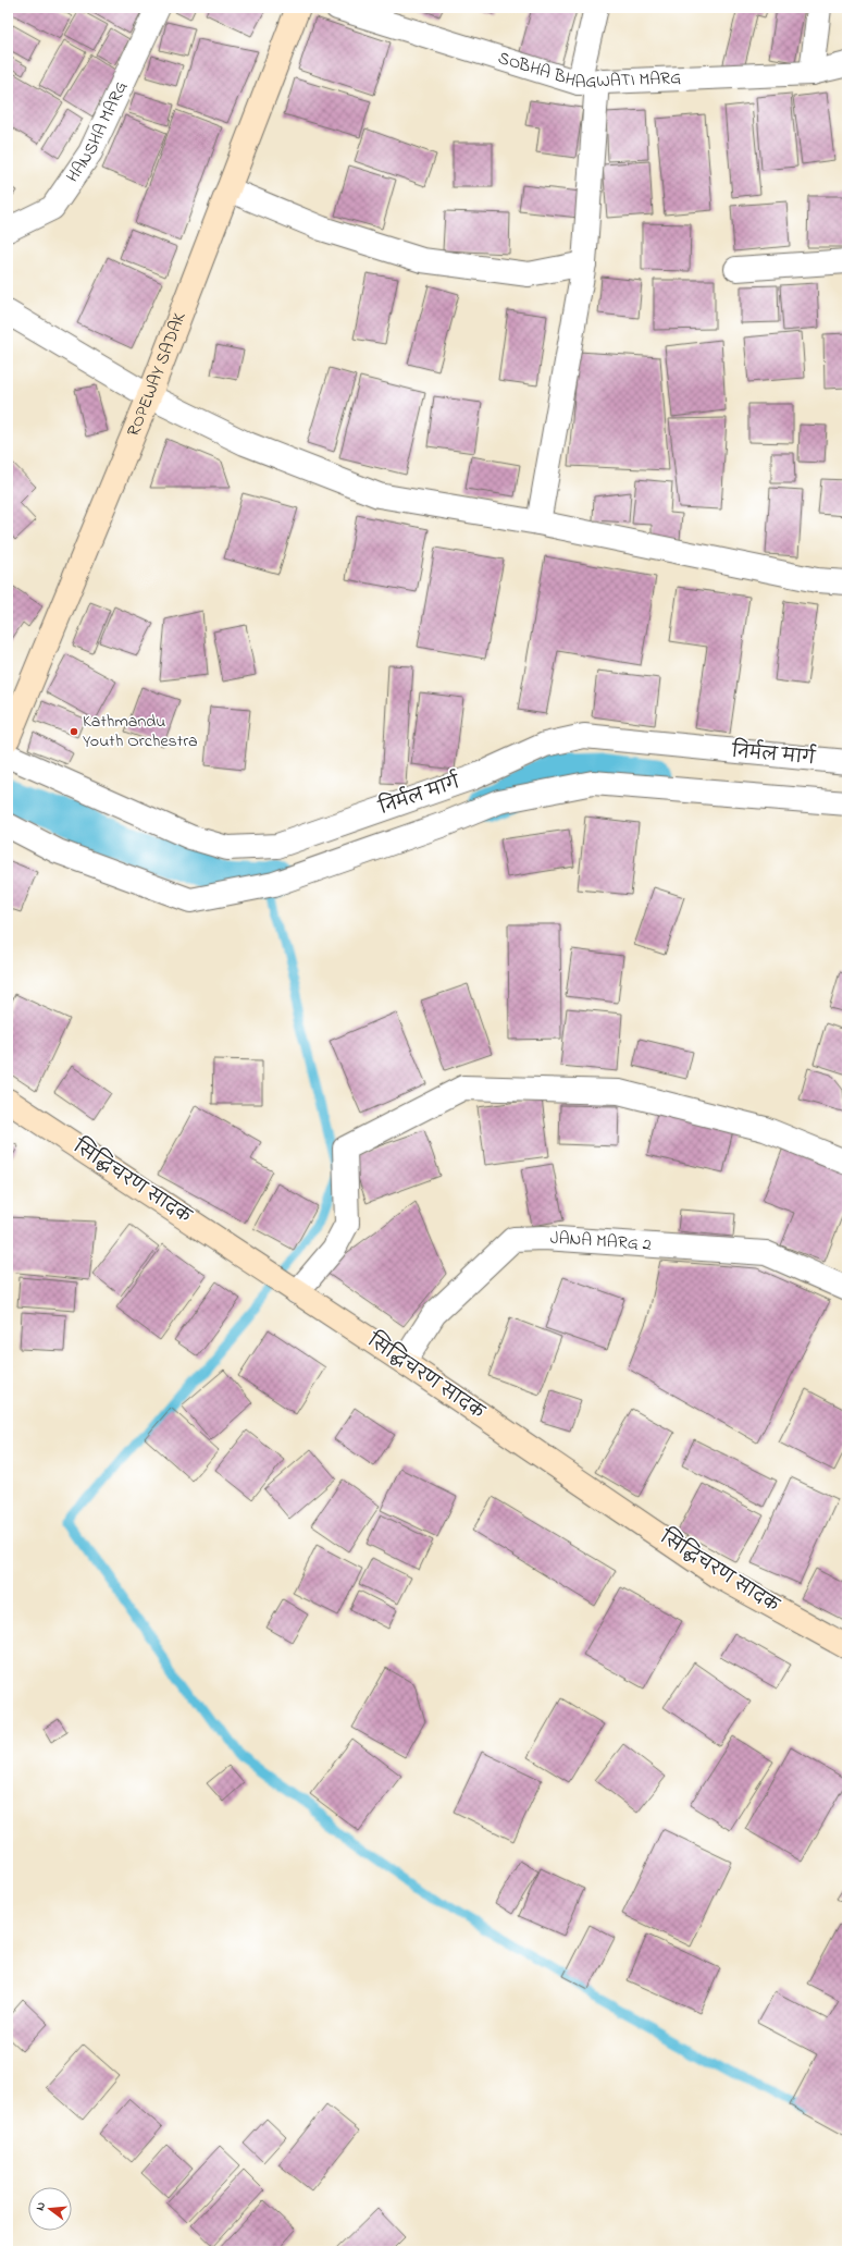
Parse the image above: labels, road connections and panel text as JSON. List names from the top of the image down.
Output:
{
  "streets": {
    "main road": ["ROPEWAY SADAK", "सिद्धिचरण सादक"],
    "street": [
      "SOBHA BHAGWATI MARG",
      "HANSHA MARG",
      "निर्मल मार्ग",
      "JANA MARG 2"
    ]
  },
  "crossings": [
    ["सिद्धिचरण सादक", "JANA MARG 2"]
  ],
  "places": ["Kathmandu Youth Orchestra"],
  "north": "left"
}
